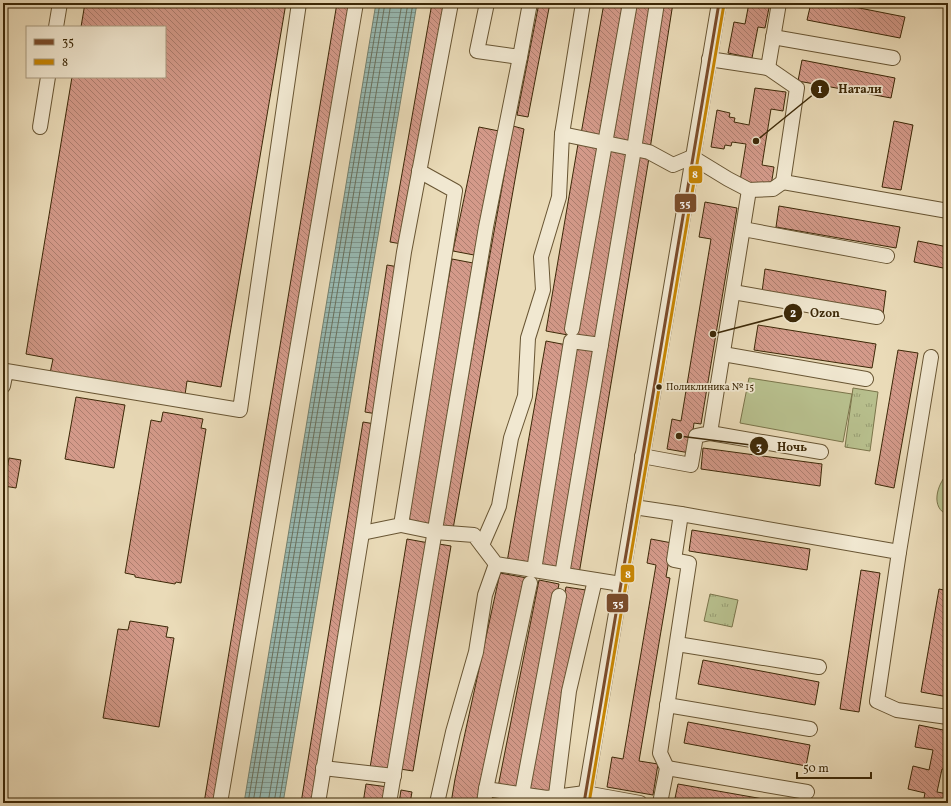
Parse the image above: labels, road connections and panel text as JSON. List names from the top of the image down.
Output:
{
  "places": [
    "Натали",
    "Ozon",
    "Поликлиника № 15",
    "Ночь"
  ],
  "lines": ["transit line 35", "transit line 8"],
  "legend": ["35", "8"],
  "scale_bar": "50 m"
}
